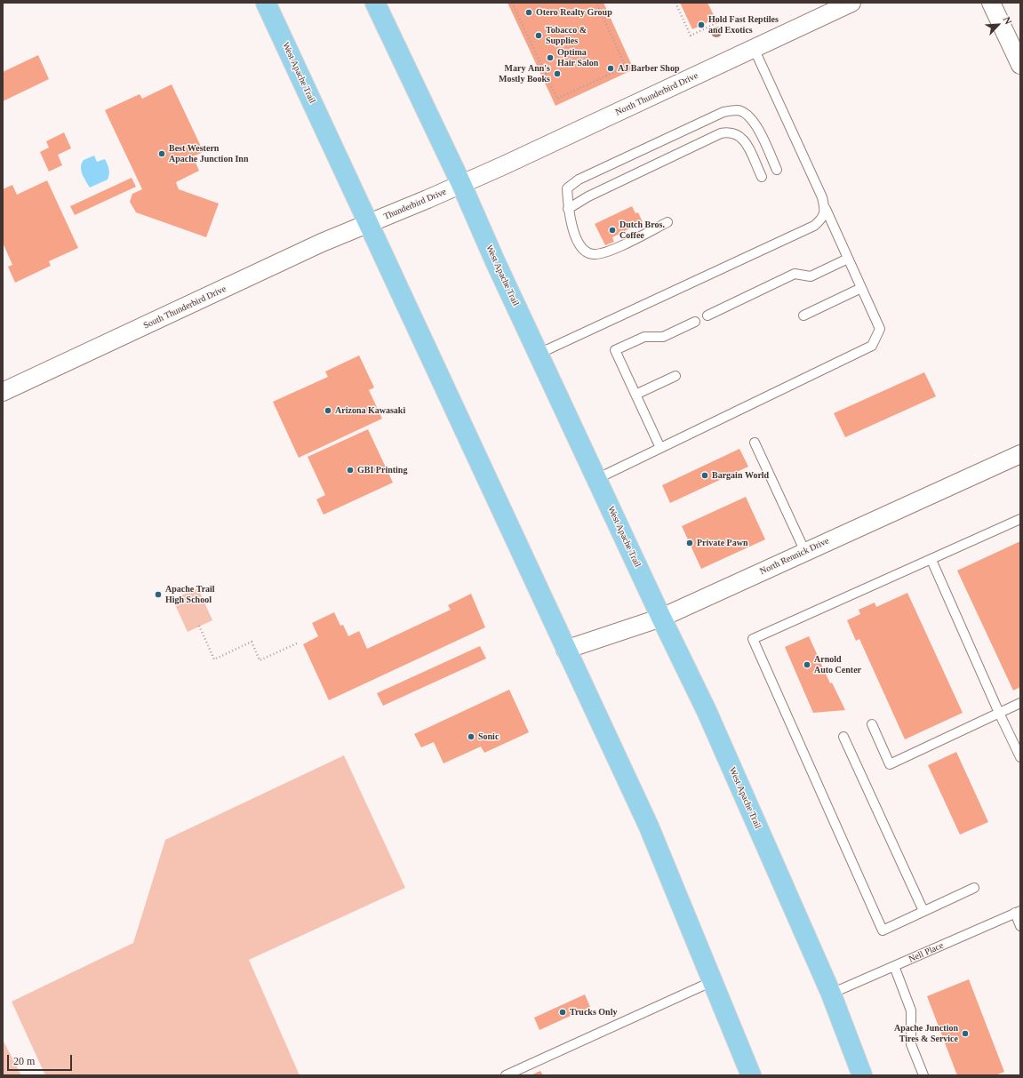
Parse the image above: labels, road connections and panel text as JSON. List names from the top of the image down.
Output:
{
  "streets": {
    "main road": ["West Apache Trail"],
    "street": [
      "North Thunderbird Drive",
      "Thunderbird Drive",
      "South Thunderbird Drive",
      "North Rennick Drive"
    ],
    "lane": ["Nell Place"]
  },
  "crossings": [
    ["West Apache Trail", "North Thunderbird Drive"],
    ["West Apache Trail", "Thunderbird Drive"],
    ["West Apache Trail", "South Thunderbird Drive"],
    ["West Apache Trail", "North Rennick Drive"],
    ["West Apache Trail", "Nell Place"],
    ["North Thunderbird Drive", "Thunderbird Drive"],
    ["Thunderbird Drive", "South Thunderbird Drive"]
  ],
  "places": [
    "Otero Realty Group",
    "Hold Fast Reptiles and Exotics",
    "Tobacco & Supplies",
    "Optima Hair Salon",
    "AJ Barber Shop",
    "Mary Ann's Mostly Books",
    "Best Western Apache Junction Inn",
    "Dutch Bros. Coffee",
    "Arizona Kawasaki",
    "GBI Printing",
    "Bargain World",
    "Private Pawn",
    "Apache Trail High School",
    "Arnold Auto Center",
    "Sonic",
    "Trucks Only",
    "Apache Junction Tires & Service"
  ],
  "scale_bar": "20 m",
  "north": "top right"
}
